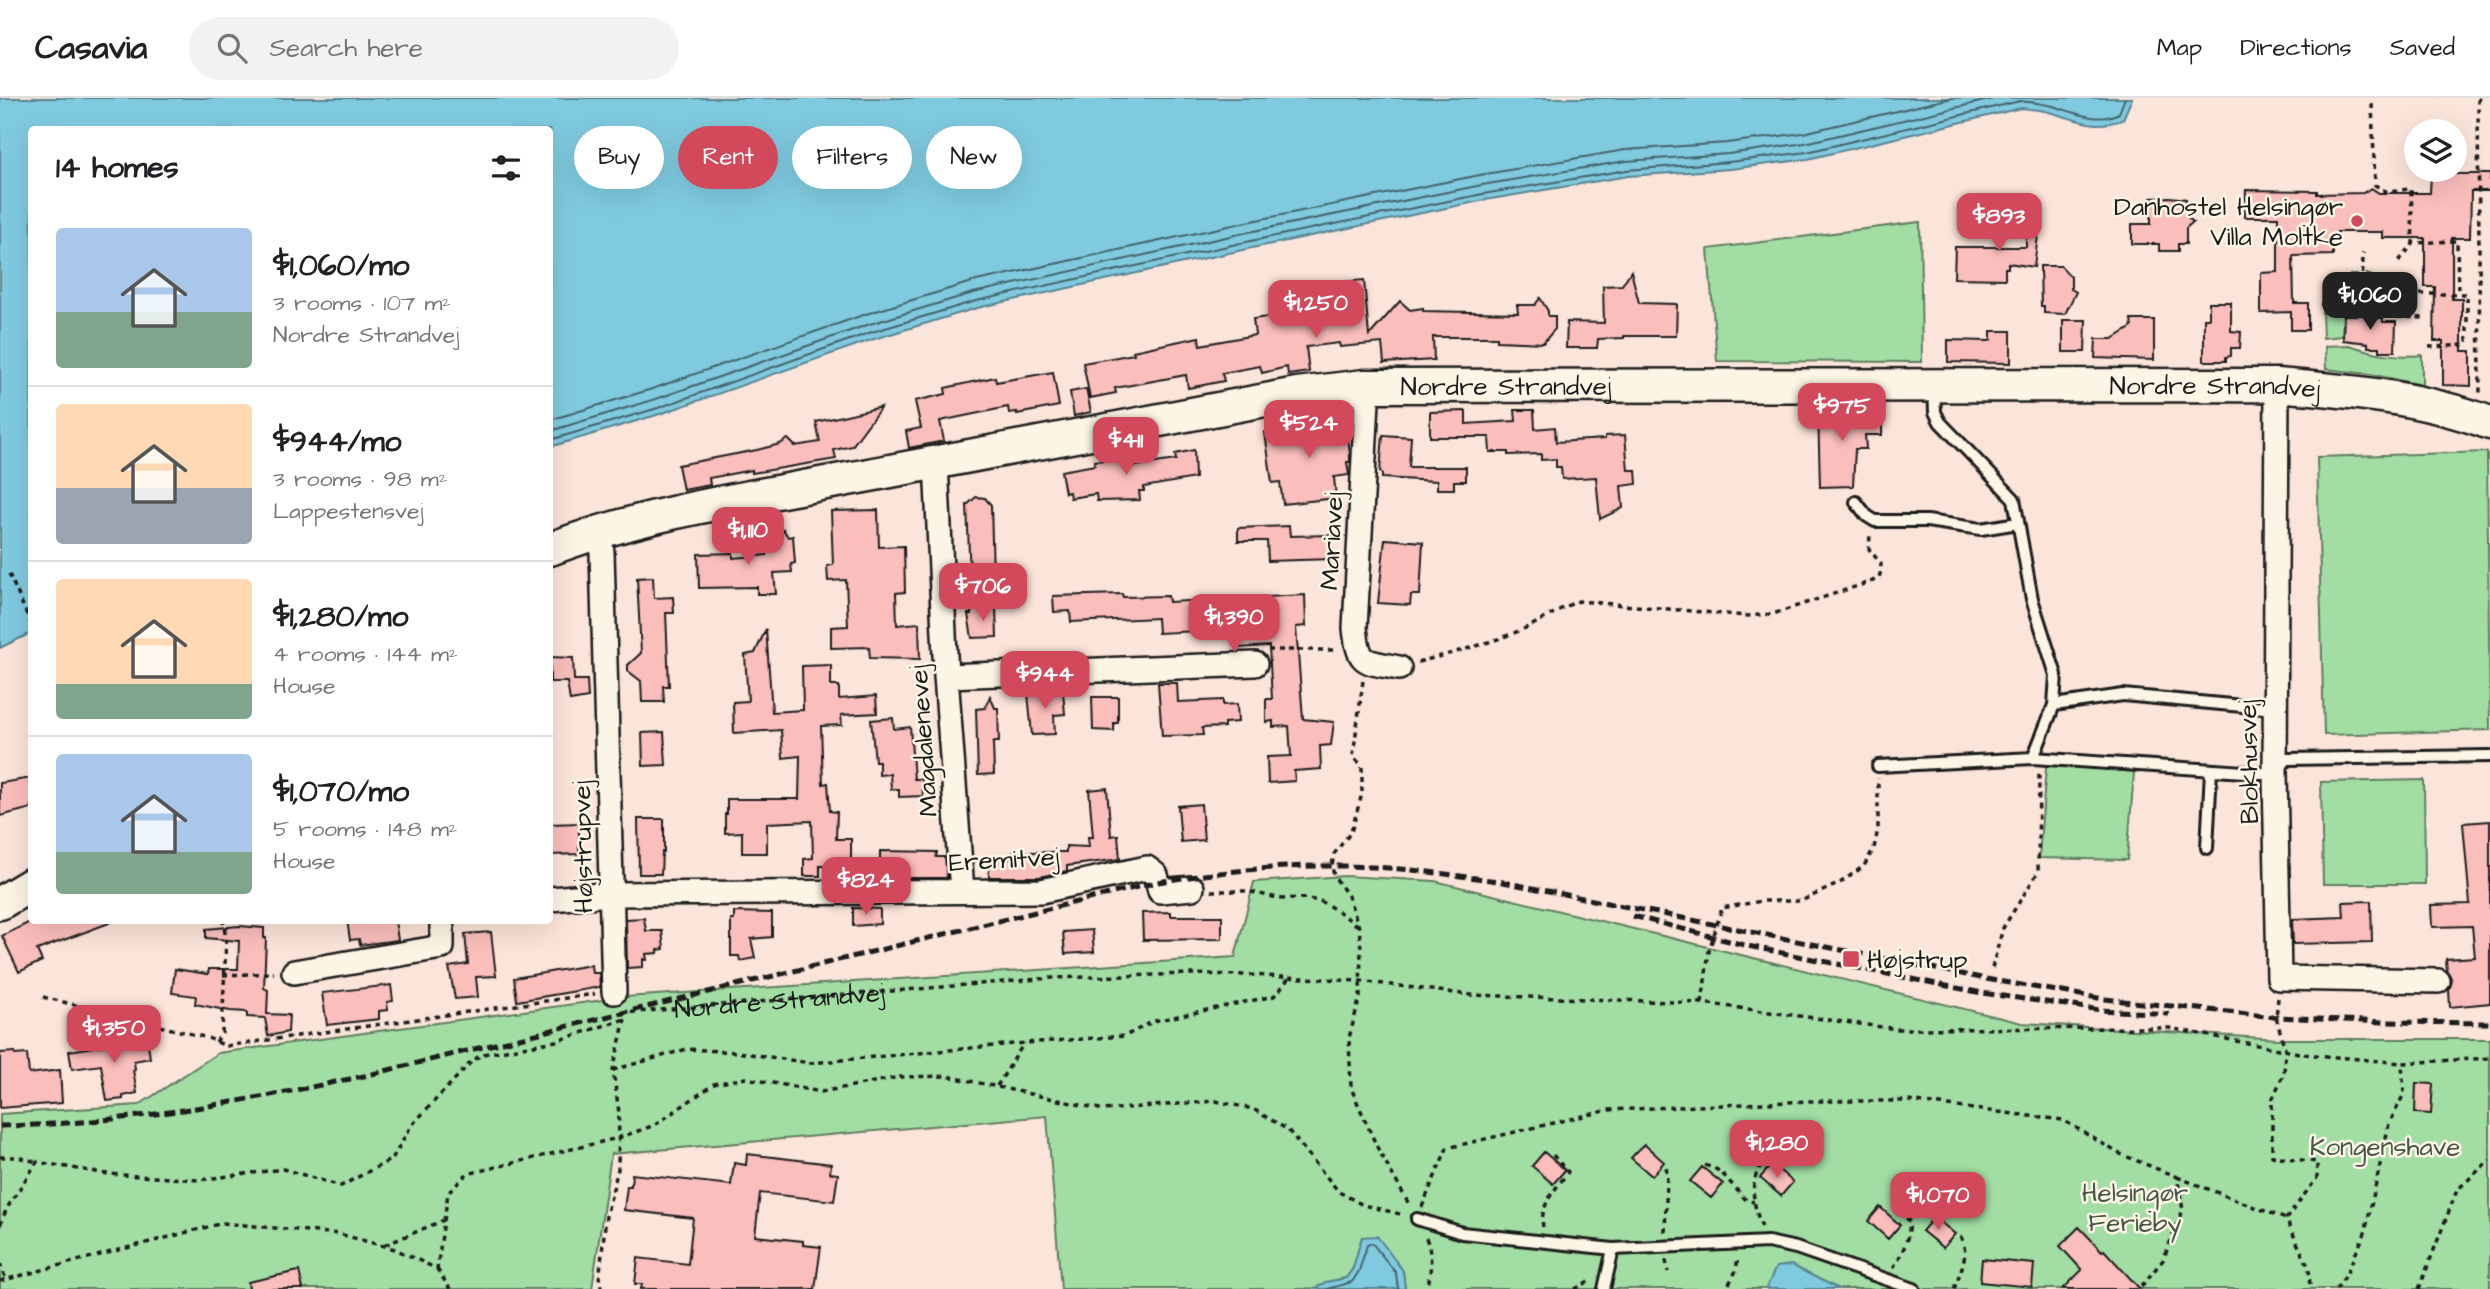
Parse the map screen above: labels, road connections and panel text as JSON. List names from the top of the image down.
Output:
{
  "streets": {
    "main road": ["Nordre Strandvej"],
    "street": [
      "Mariavej",
      "Magdalenevej",
      "Blokhusvej",
      "Højstrupvej",
      "Eremitvej"
    ]
  },
  "crossings": [
    ["Nordre Strandvej", "Mariavej"],
    ["Nordre Strandvej", "Magdalenevej"],
    ["Nordre Strandvej", "Blokhusvej"],
    ["Nordre Strandvej", "Højstrupvej"],
    ["Magdalenevej", "Eremitvej"],
    ["Højstrupvej", "Eremitvej"]
  ],
  "parks": ["Kongenshave", "Helsingør Ferieby"],
  "places": {
    "other": ["Danhostel Helsingør Villa Moltke"],
    "transit": ["Højstrup"]
  },
  "page": {
    "header": "Casavia",
    "search": "Search here",
    "nav": ["Map", "Directions", "Saved"],
    "chip": [
      "Buy",
      "Rent",
      "Filters",
      "New"
    ],
    "heading": "14 homes",
    "price": [
      "$893",
      "$1,060",
      "$1,250",
      "$975",
      "$524",
      "$411",
      "$1,110",
      "$706",
      "$1,390",
      "$944",
      "$824",
      "$1,350",
      "$1,280",
      "$1,070"
    ],
    "list": [
      {
        "name": "$1,060/mo",
        "note": "3 rooms · 107 m² · Nordre Strandvej"
      },
      {
        "name": "$944/mo",
        "note": "3 rooms · 98 m² · Lappestensvej"
      },
      {
        "name": "$1,280/mo",
        "note": "4 rooms · 144 m² · House"
      },
      {
        "name": "$1,070/mo",
        "note": "5 rooms · 148 m² · House"
      }
    ]
  }
}
